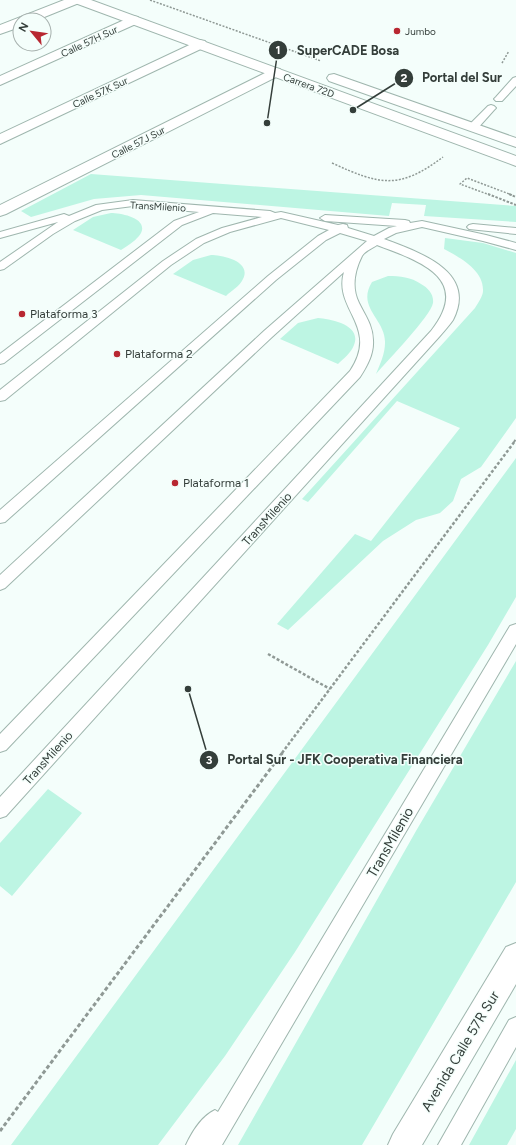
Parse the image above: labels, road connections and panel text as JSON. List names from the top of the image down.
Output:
{
  "streets": {
    "main road": [
      "Calle 57H Sur",
      "Carrera 72D",
      "Calle 57K Sur",
      "Calle 57J Sur",
      "Avenida Calle 57R Sur"
    ],
    "lane": ["TransMilenio"]
  },
  "crossings": [
    ["Calle 57H Sur", "Carrera 72D"],
    ["Carrera 72D", "Calle 57K Sur"],
    ["Carrera 72D", "Calle 57J Sur"]
  ],
  "places": [
    "Jumbo",
    "Portal del Sur",
    "SuperCADE Bosa",
    "Plataforma 3",
    "Plataforma 2",
    "Plataforma 1",
    "Portal Sur - JFK Cooperativa Financiera"
  ],
  "north": "top left"
}
